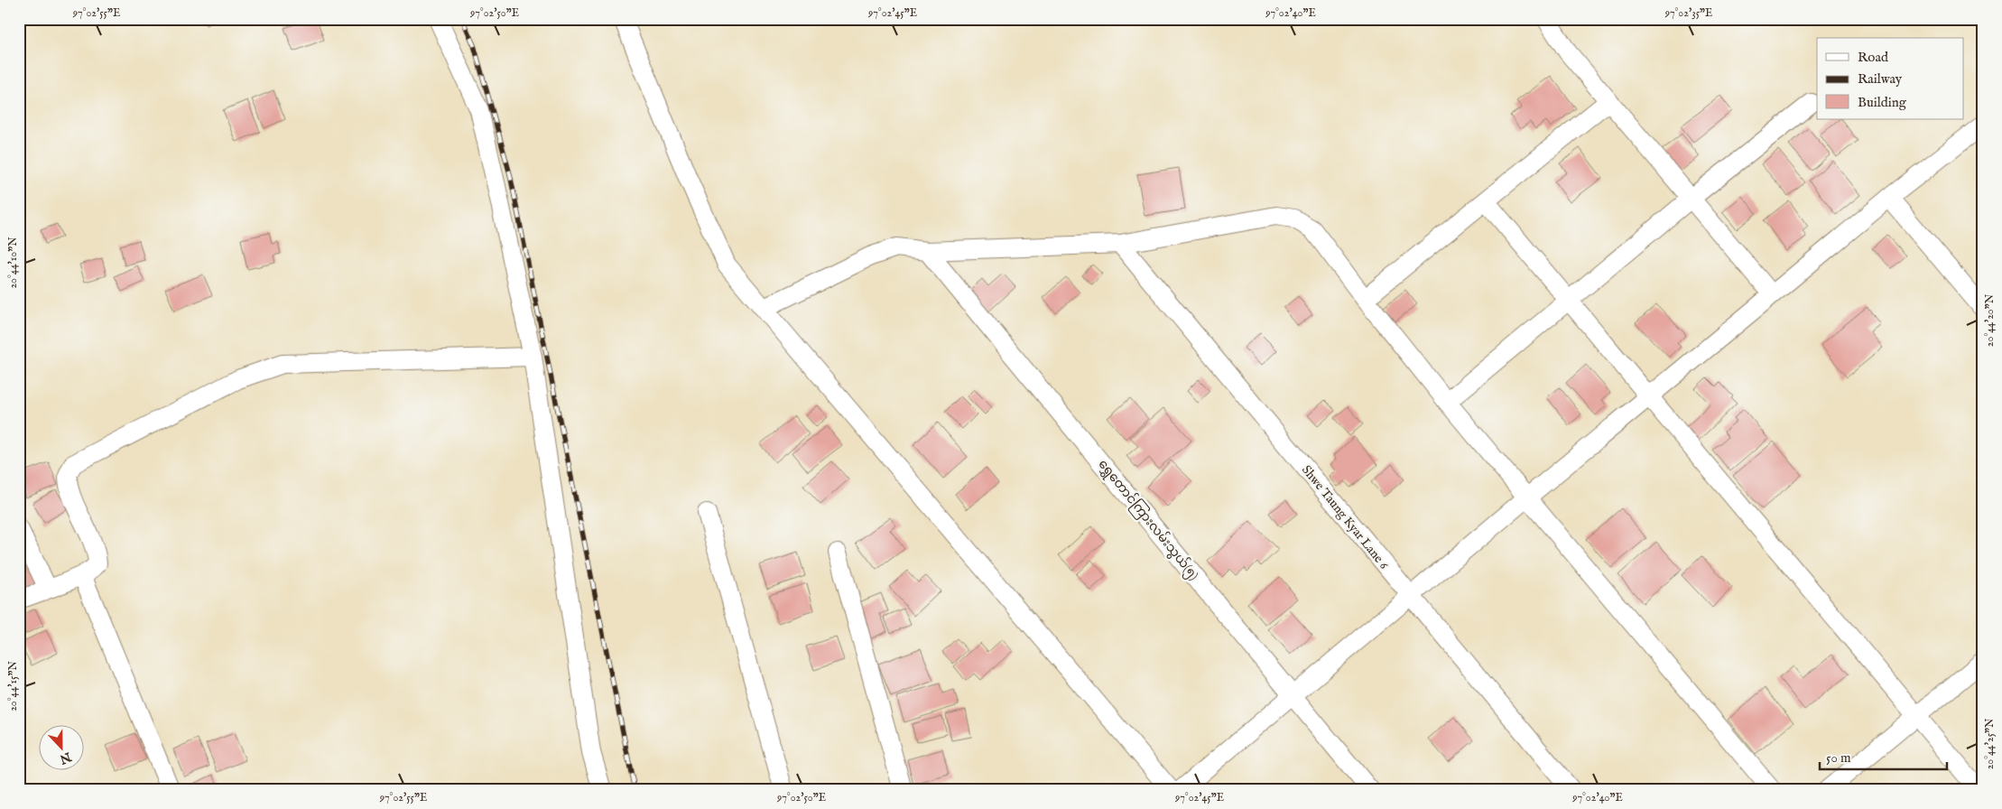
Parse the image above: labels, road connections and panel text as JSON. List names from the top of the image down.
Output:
{
  "streets": {
    "street": ["Shwe Taung Kyar Lane 6", "ရွှေတောင်ကြားလမ်းသွယ်(၅)"]
  },
  "legend": ["Road", "Railway", "Building"],
  "scale_bar": "50 m",
  "north": "bottom",
  "coordinates": [
    "97°02'55\"E",
    "97°02'50\"E",
    "97°02'45\"E",
    "97°02'40\"E",
    "97°02'35\"E",
    "20°44'10\"N",
    "20°44'20\"N",
    "20°44'15\"N",
    "20°44'25\"N"
  ]
}
